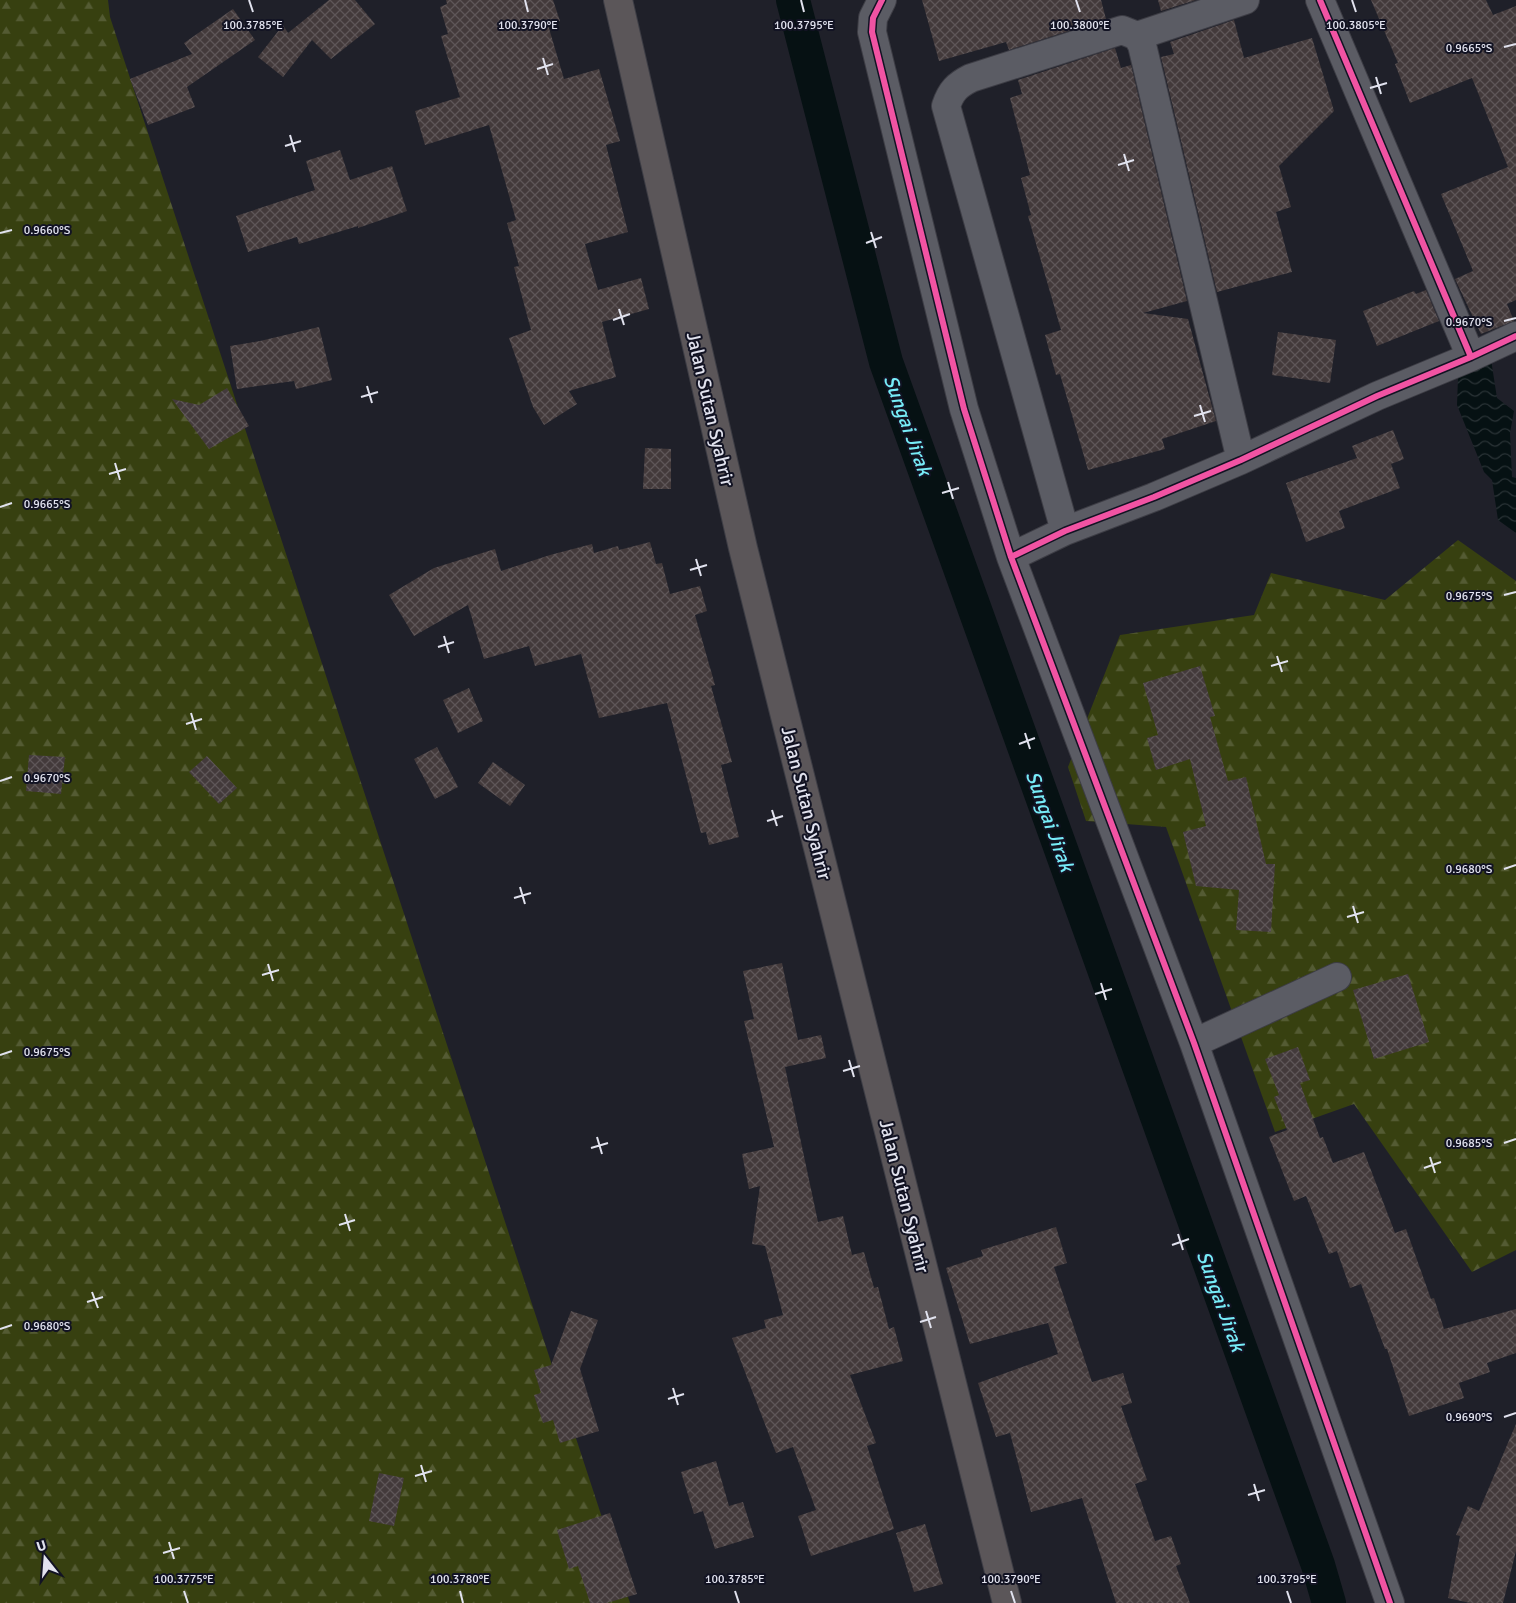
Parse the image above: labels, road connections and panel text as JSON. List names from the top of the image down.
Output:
{
  "streets": {
    "main road": ["Jalan Sutan Syahrir"]
  },
  "water": ["Sungai Jirak"],
  "north": "top",
  "coordinates": [
    "100.3785°E",
    "100.3790°E",
    "100.3795°E",
    "100.3800°E",
    "100.3805°E",
    "0.9665°S",
    "0.9660°S",
    "0.9670°S",
    "0.9675°S",
    "0.9680°S",
    "0.9685°S",
    "0.9690°S",
    "100.3775°E",
    "100.3780°E"
  ]
}
